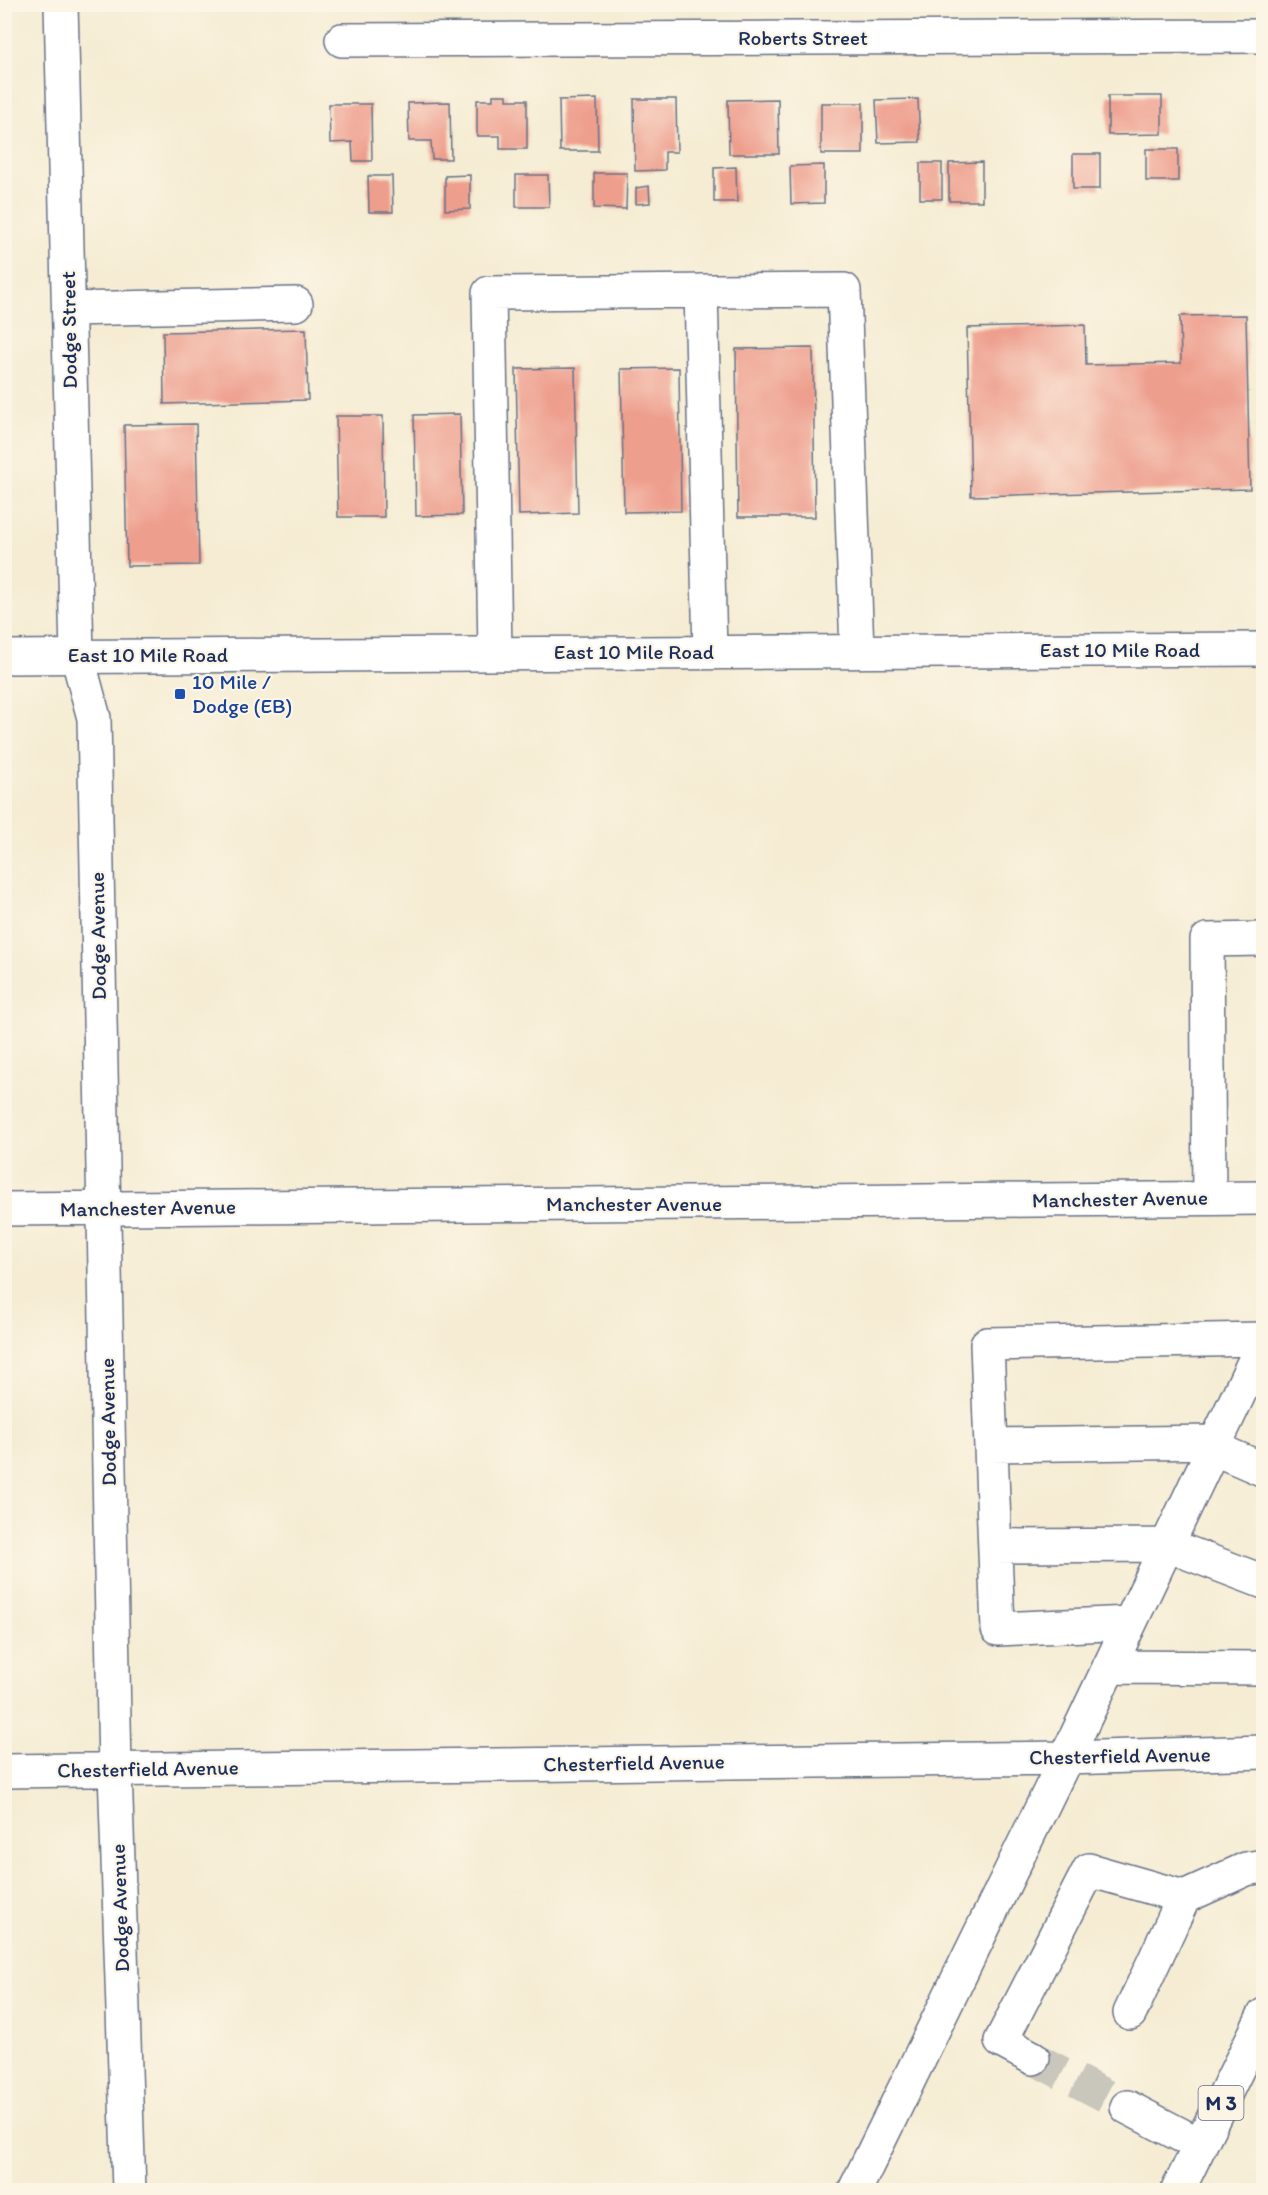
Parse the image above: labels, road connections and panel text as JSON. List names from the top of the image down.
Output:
{
  "streets": {
    "street": [
      "Roberts Street",
      "Dodge Street",
      "East 10 Mile Road",
      "Dodge Avenue",
      "Manchester Avenue",
      "Chesterfield Avenue",
      "M 3"
    ]
  },
  "crossings": [
    ["Dodge Street", "East 10 Mile Road"],
    ["Dodge Street", "Dodge Avenue"],
    ["East 10 Mile Road", "Dodge Avenue"],
    ["Dodge Avenue", "Manchester Avenue"],
    ["Dodge Avenue", "Chesterfield Avenue"]
  ],
  "places": {
    "transit": ["10 Mile / Dodge (EB)"]
  }
}
